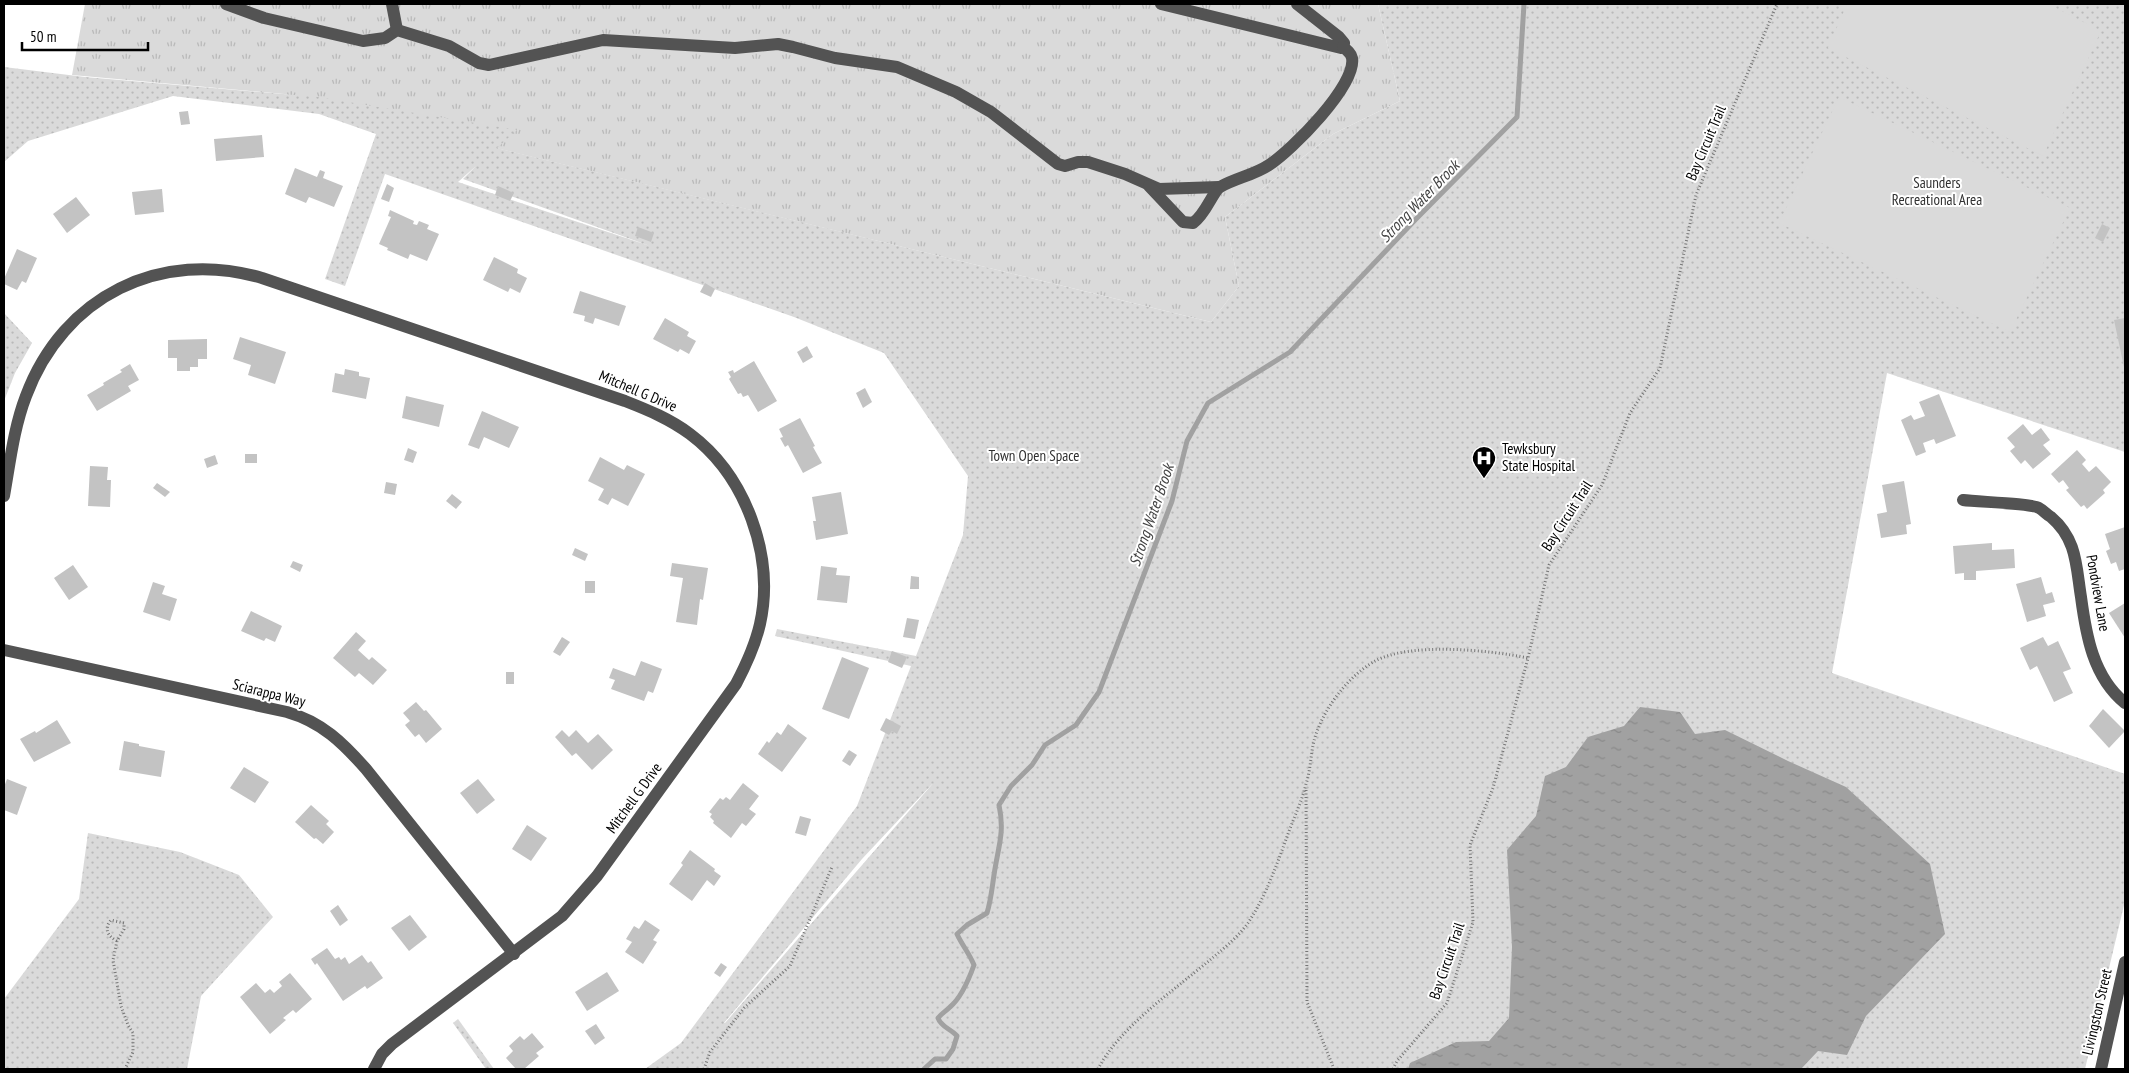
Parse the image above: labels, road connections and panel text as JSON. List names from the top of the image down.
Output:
{
  "streets": {
    "street": [
      "Mitchell G Drive",
      "Pondview Lane",
      "Sciarappa Way",
      "Livingston Street"
    ],
    "path": ["Bay Circuit Trail"]
  },
  "crossings": [
    ["Mitchell G Drive", "Sciarappa Way"]
  ],
  "water": ["Strong Water Brook"],
  "parks": ["Saunders Recreational Area", "Town Open Space"],
  "places": {
    "hospital": ["Tewksbury State Hospital"]
  },
  "scale_bar": "50 m"
}
